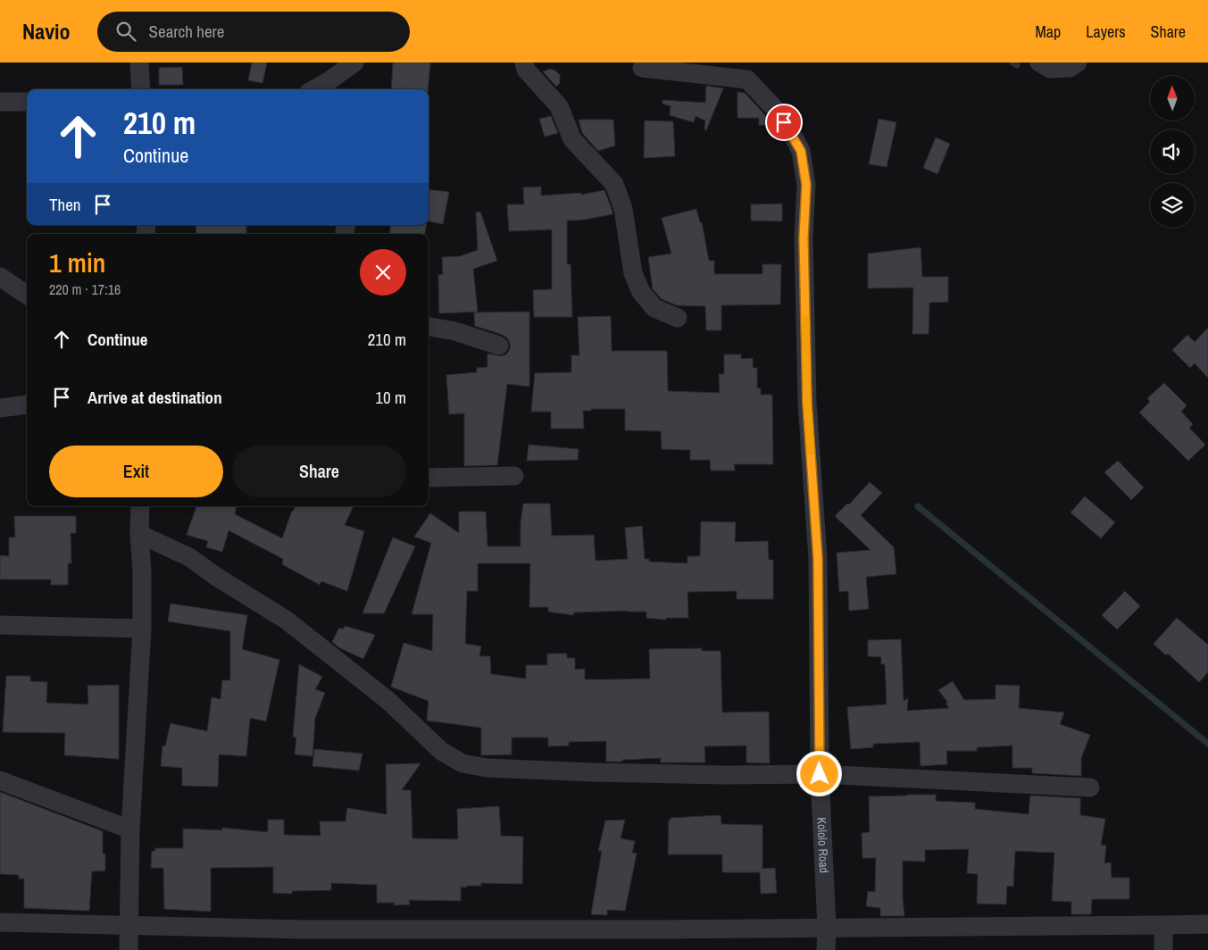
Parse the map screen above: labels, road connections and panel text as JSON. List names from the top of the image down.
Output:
{
  "streets": {
    "street": ["Kololo Road"]
  },
  "north": "top",
  "page": {
    "header": "Navio",
    "search": "Search here",
    "nav": ["Map", "Layers", "Share"],
    "turn": ["210 m", "Continue"],
    "then": "Then",
    "heading": ["1 min", "220 m · 17:16"],
    "list": [
      {
        "name": "Continue",
        "value": "210 m"
      },
      {
        "name": "Arrive at destination",
        "value": "10 m"
      }
    ],
    "buttons": ["Exit", "Share"]
  }
}
